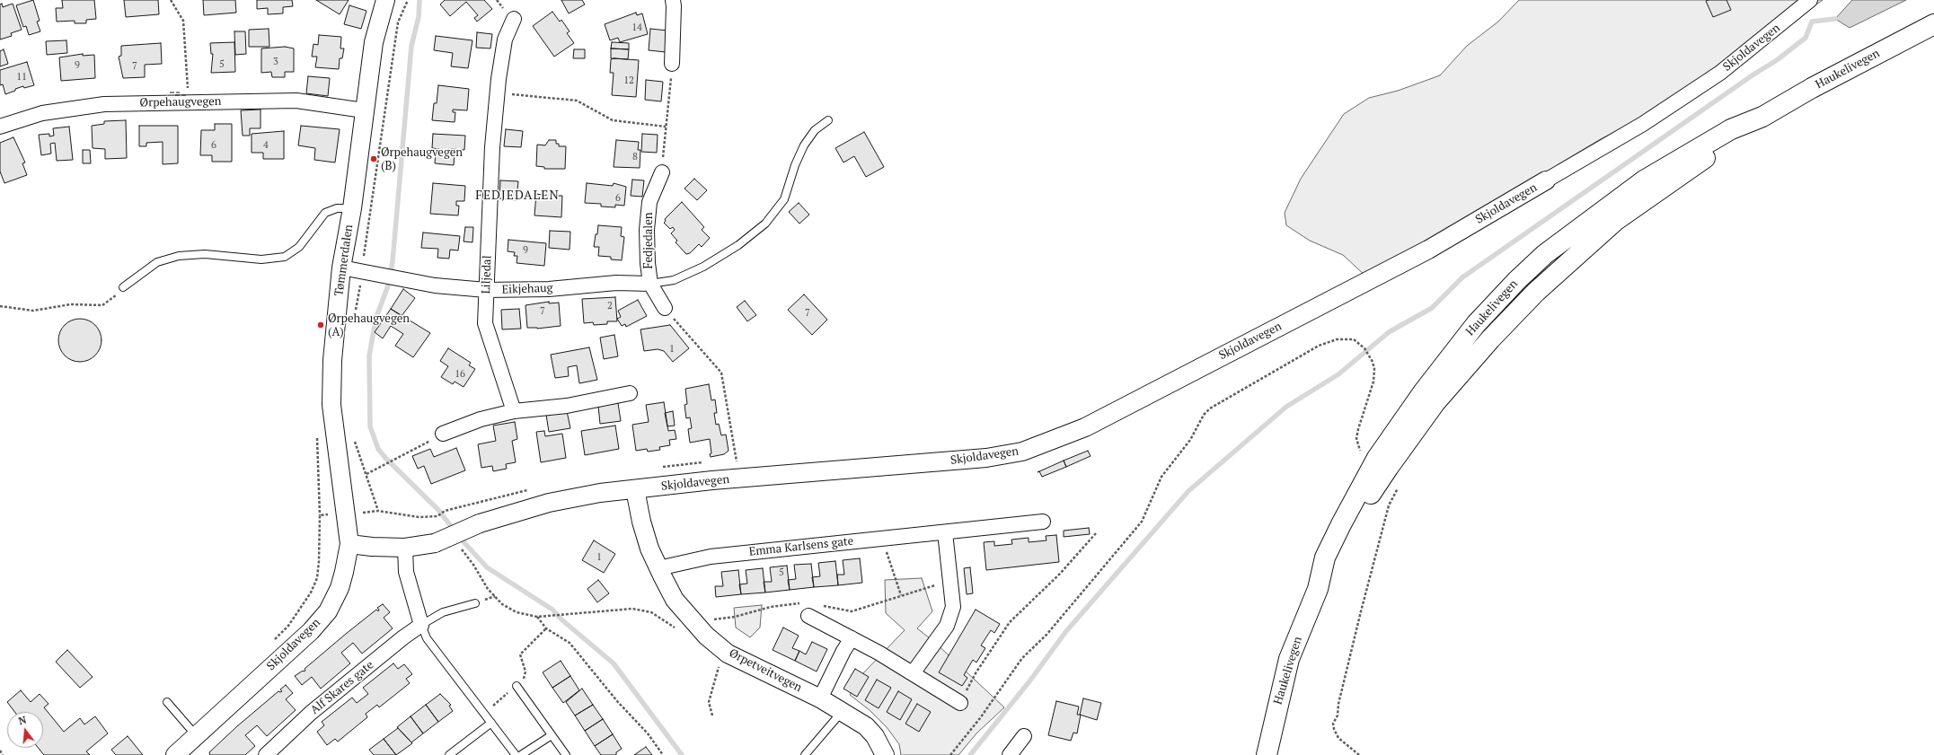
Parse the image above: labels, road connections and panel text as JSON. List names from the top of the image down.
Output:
{
  "streets": {
    "highway": ["Haukelivegen"],
    "street": [
      "Skjoldavegen",
      "Ørpehaugvegen",
      "Fedjedalen",
      "Tømmerdalen",
      "Liljedal",
      "Eikjehaug",
      "Emma Karlsens gate",
      "Ørpetveitvegen",
      "Alf Skares gate"
    ]
  },
  "crossings": [
    ["Skjoldavegen", "Tømmerdalen"],
    ["Skjoldavegen", "Ørpetveitvegen"],
    ["Ørpehaugvegen", "Tømmerdalen"],
    ["Fedjedalen", "Eikjehaug"],
    ["Tømmerdalen", "Eikjehaug"],
    ["Liljedal", "Eikjehaug"],
    ["Emma Karlsens gate", "Ørpetveitvegen"]
  ],
  "districts": ["FEDJEDALEN"],
  "places": ["Ørpehaugvegen (B)", "Ørpehaugvegen (A)"],
  "house_numbers": [
    "14",
    "3",
    "5",
    "9",
    "7",
    "11",
    "12",
    "6",
    "4",
    "8",
    "6",
    "9",
    "2",
    "7",
    "7",
    "1",
    "16",
    "1",
    "5"
  ],
  "north": "top"
}
